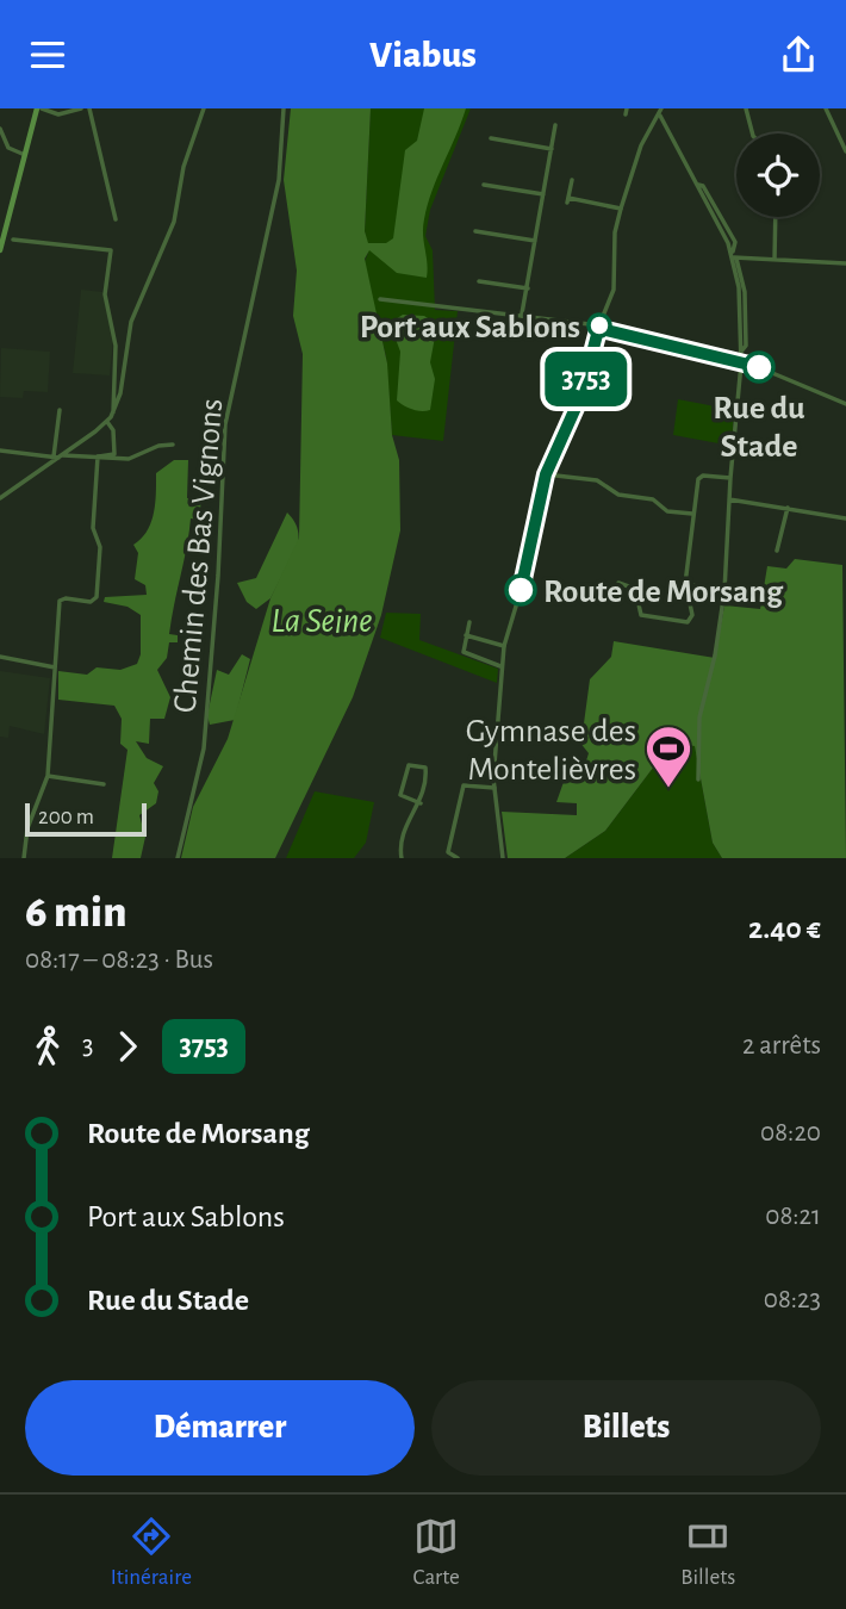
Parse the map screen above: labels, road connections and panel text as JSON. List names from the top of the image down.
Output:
{
  "streets": {
    "street": ["Chemin des Bas Vignons"]
  },
  "water": ["La Seine"],
  "places": {
    "other": ["Port aux Sablons", "Rue du Stade", "Route de Morsang"],
    "sports": ["Gymnase des Montelièvres"]
  },
  "lines": ["bus line 3753"],
  "scale_bar": "200 m",
  "page": {
    "header": "Viabus",
    "on_map": "3753",
    "scale": "200 m",
    "heading": ["6 min", "08:17 – 08:23 · Bus", "2.40 €"],
    "legs": ["3", "3753", "2 arrêts"],
    "list": [
      {
        "name": "Route de Morsang",
        "value": "08:20"
      },
      {
        "name": "Port aux Sablons",
        "value": "08:21"
      },
      {
        "name": "Rue du Stade",
        "value": "08:23"
      }
    ],
    "buttons": ["Démarrer", "Billets"],
    "tabs": ["Itinéraire", "Carte", "Billets"]
  }
}
